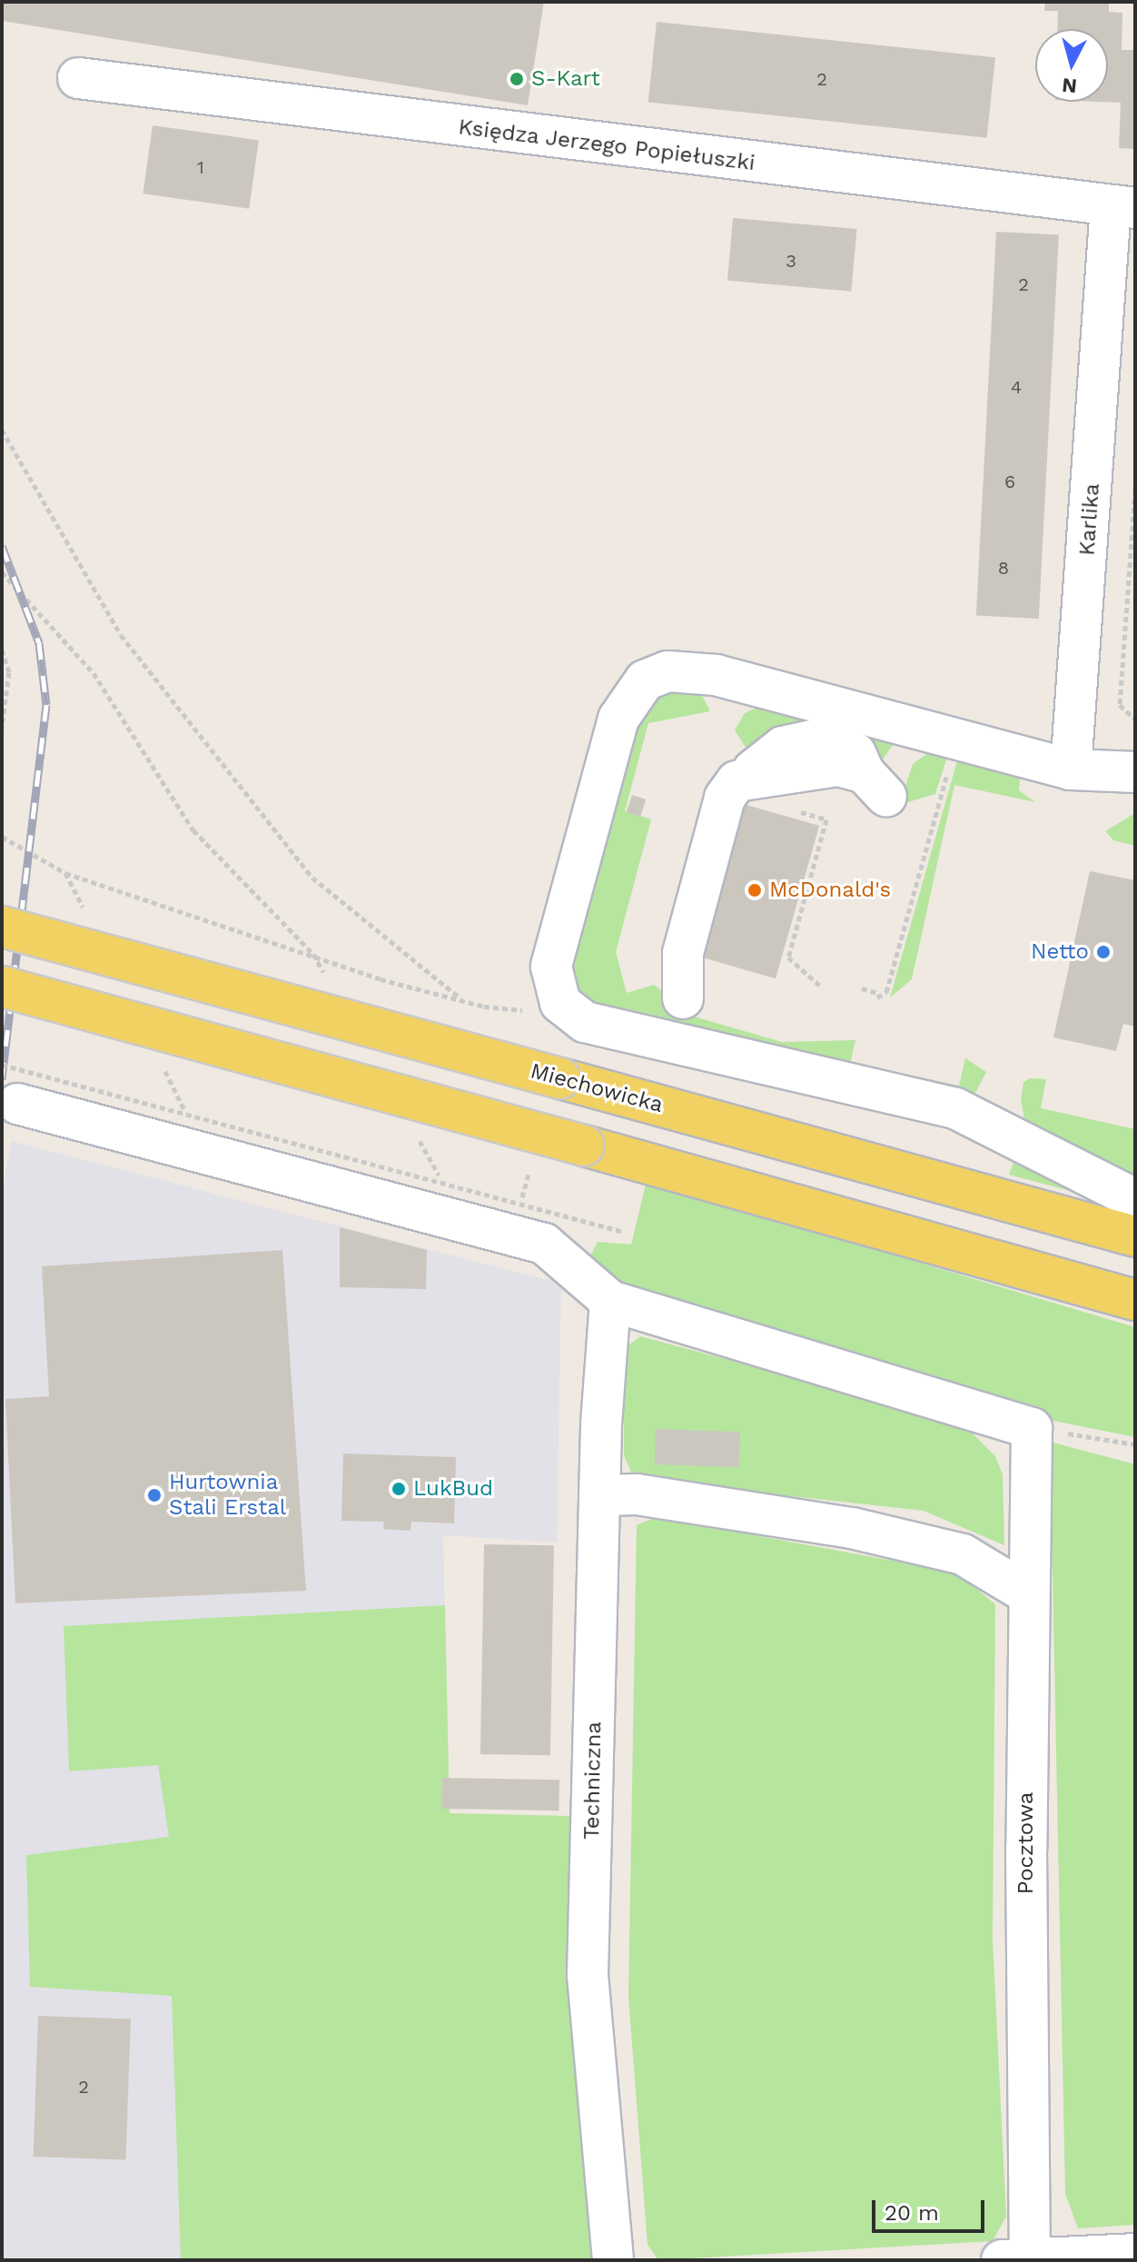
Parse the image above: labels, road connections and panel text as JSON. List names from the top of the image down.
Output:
{
  "streets": {
    "main road": ["Miechowicka"],
    "street": [
      "Księdza Jerzego Popiełuszki",
      "Karlika",
      "Techniczna",
      "Pocztowa"
    ]
  },
  "crossings": [
    ["Księdza Jerzego Popiełuszki", "Karlika"]
  ],
  "places": [
    "S-Kart",
    "McDonald's",
    "Netto",
    "LukBud",
    "Hurtownia Stali Erstal"
  ],
  "house_numbers": [
    "2",
    "1",
    "3",
    "2",
    "4",
    "6",
    "8",
    "2"
  ],
  "scale_bar": "20 m",
  "north": "bottom"
}
